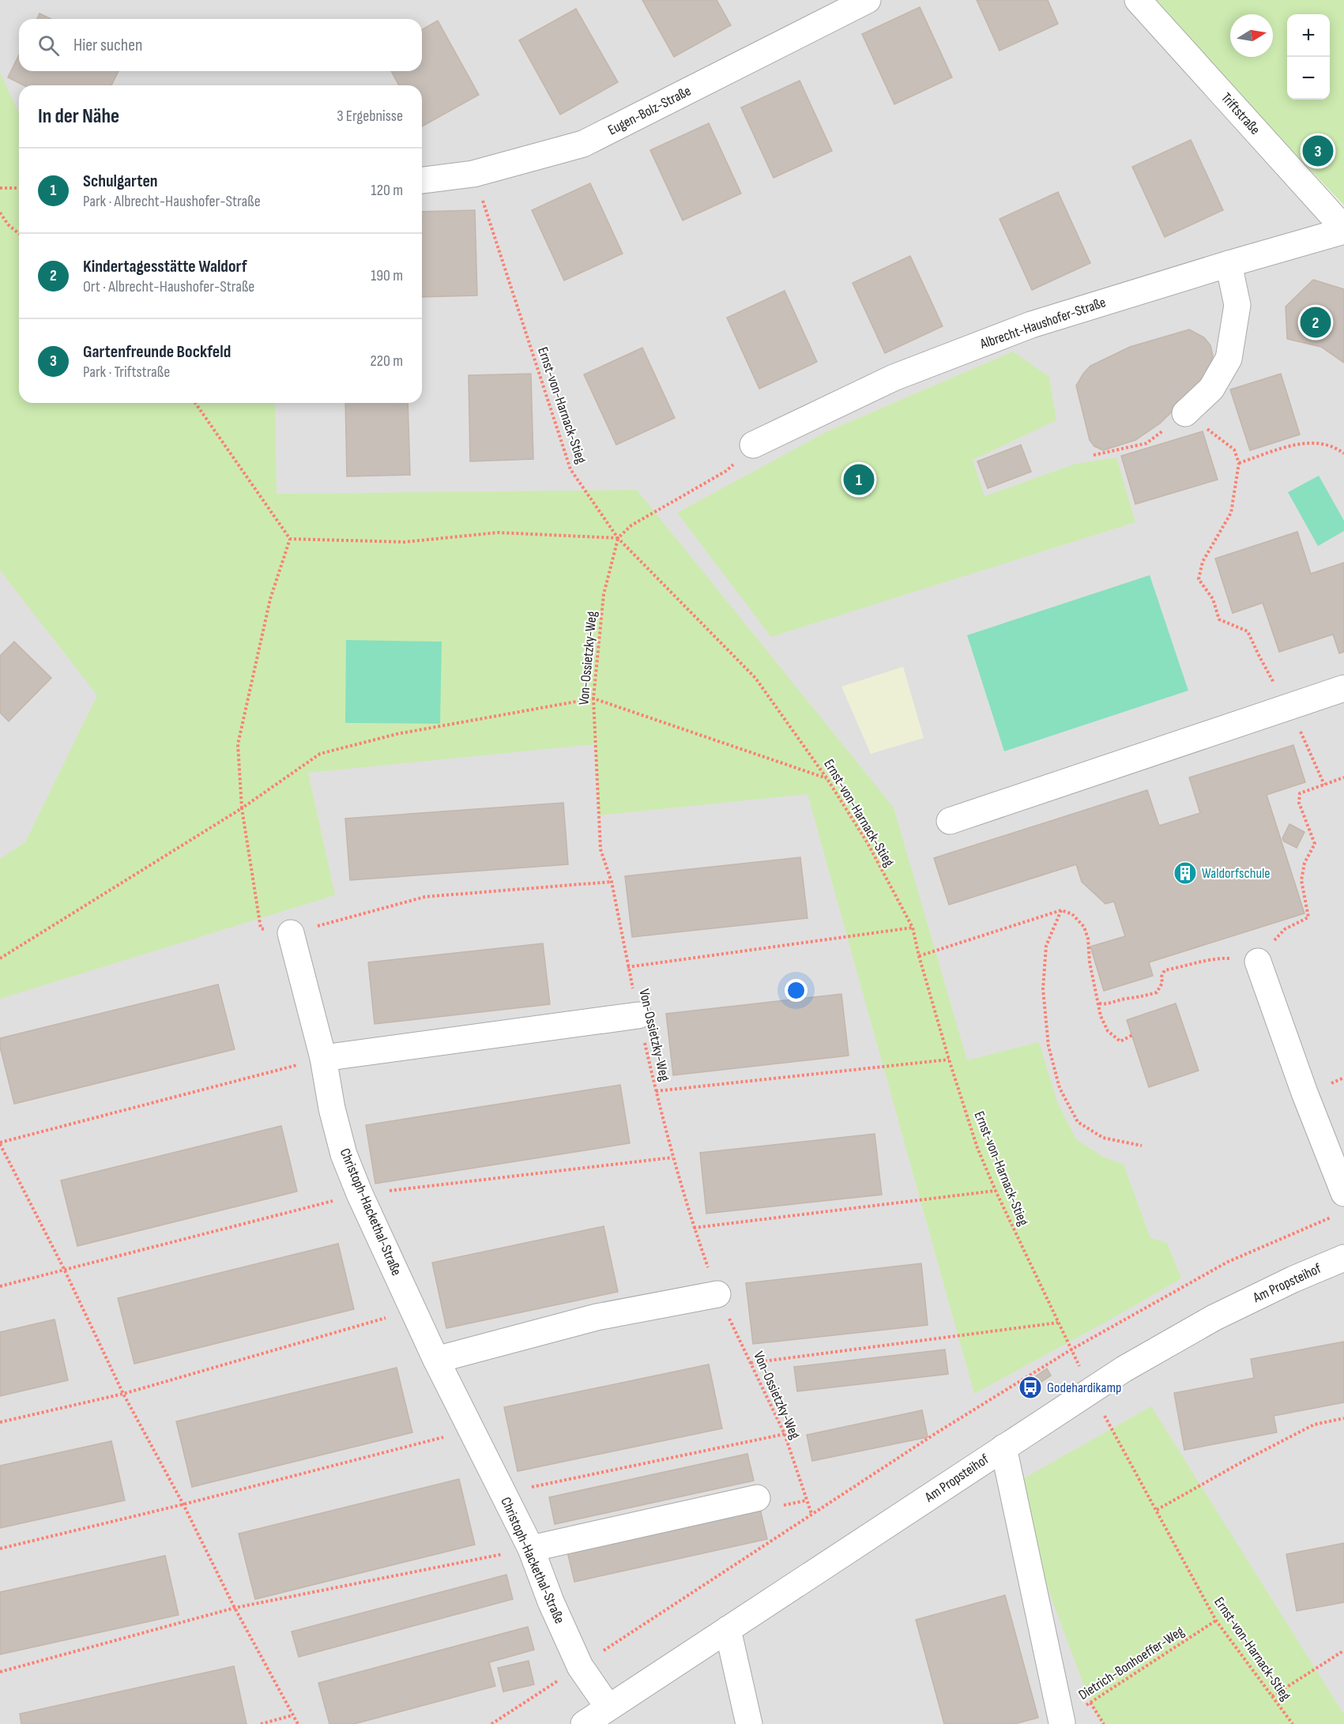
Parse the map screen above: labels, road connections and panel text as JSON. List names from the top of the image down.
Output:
{
  "streets": {
    "street": [
      "Eugen-Bolz-Straße",
      "Triftstraße",
      "Albrecht-Haushofer-Straße",
      "Christoph-Hackethal-Straße",
      "Am Propsteihof"
    ],
    "path": ["Ernst-von-Harnack-Stieg", "Von-Ossietzky-Weg", "Dietrich-Bonhoeffer-Weg"]
  },
  "crossings": [
    ["Eugen-Bolz-Straße", "Ernst-von-Harnack-Stieg"],
    ["Triftstraße", "Albrecht-Haushofer-Straße"],
    ["Ernst-von-Harnack-Stieg", "Von-Ossietzky-Weg"],
    ["Ernst-von-Harnack-Stieg", "Am Propsteihof"],
    ["Ernst-von-Harnack-Stieg", "Dietrich-Bonhoeffer-Weg"],
    ["Christoph-Hackethal-Straße", "Am Propsteihof"]
  ],
  "places": {
    "building": ["Waldorfschule"],
    "bus stop": ["Godehardikamp"]
  },
  "north": "right",
  "page": {
    "map_buttons": ["+", "−"],
    "search": "Hier suchen",
    "heading": ["In der Nähe", "3 Ergebnisse"],
    "pins": ["3", "2", "1"],
    "list": [
      {
        "mark": "1",
        "name": "Schulgarten",
        "note": "Park · Albrecht-Haushofer-Straße",
        "value": "120 m"
      },
      {
        "mark": "2",
        "name": "Kindertagesstätte Waldorf",
        "note": "Ort · Albrecht-Haushofer-Straße",
        "value": "190 m"
      },
      {
        "mark": "3",
        "name": "Gartenfreunde Bockfeld",
        "note": "Park · Triftstraße",
        "value": "220 m"
      }
    ]
  }
}
